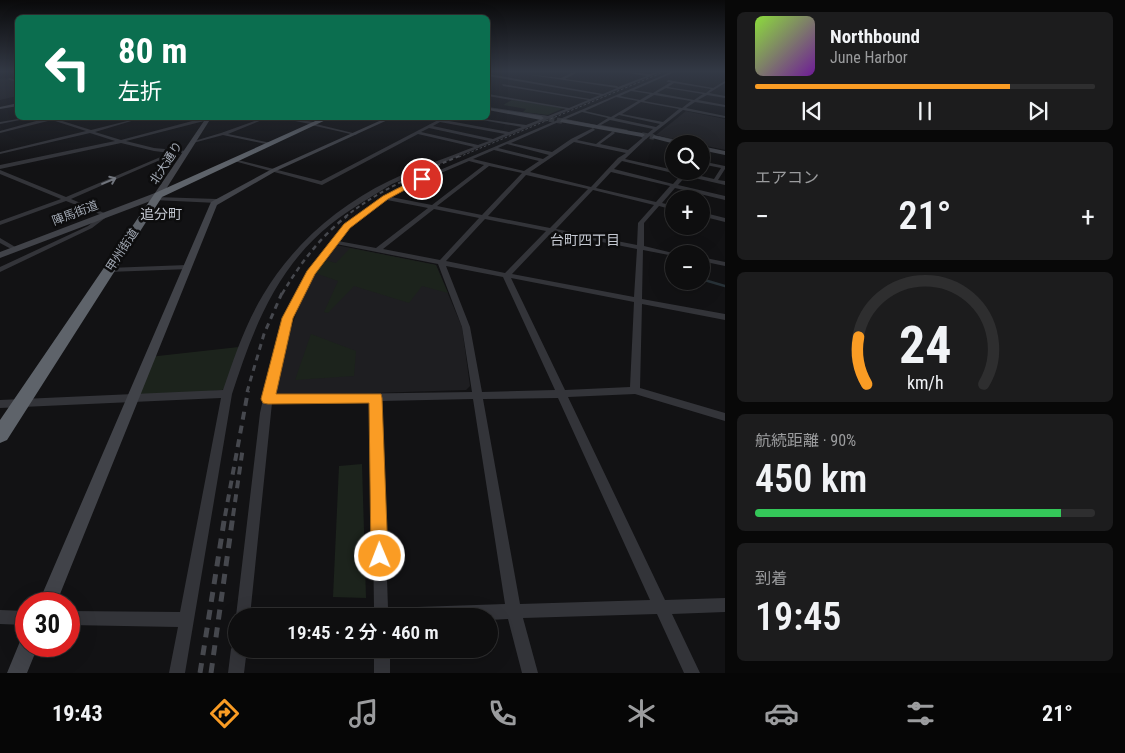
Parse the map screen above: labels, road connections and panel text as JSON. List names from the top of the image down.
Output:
{
  "streets": {
    "highway": ["甲州街道"],
    "street": ["北大通り", "陣馬街道"]
  },
  "crossings": [
    ["北大通り", "陣馬街道"],
    ["北大通り", "甲州街道"],
    ["陣馬街道", "甲州街道"]
  ],
  "districts": ["追分町", "台町四丁目"],
  "page": {
    "turn": ["80 m", "左折"],
    "song": ["Northbound", "June Harbor"],
    "map_buttons": ["+", "−"],
    "tile": [
      "エアコン",
      ["航続距離 · 90%", "450 km"],
      ["到着", "19:45"]
    ],
    "heat": ["−", "21°", "+"],
    "limit": "30",
    "trip": "19:45 · 2 分 · 460 m",
    "tabs": ["19:43", "21°"],
    "gauge": ["24", "km/h"]
  }
}
